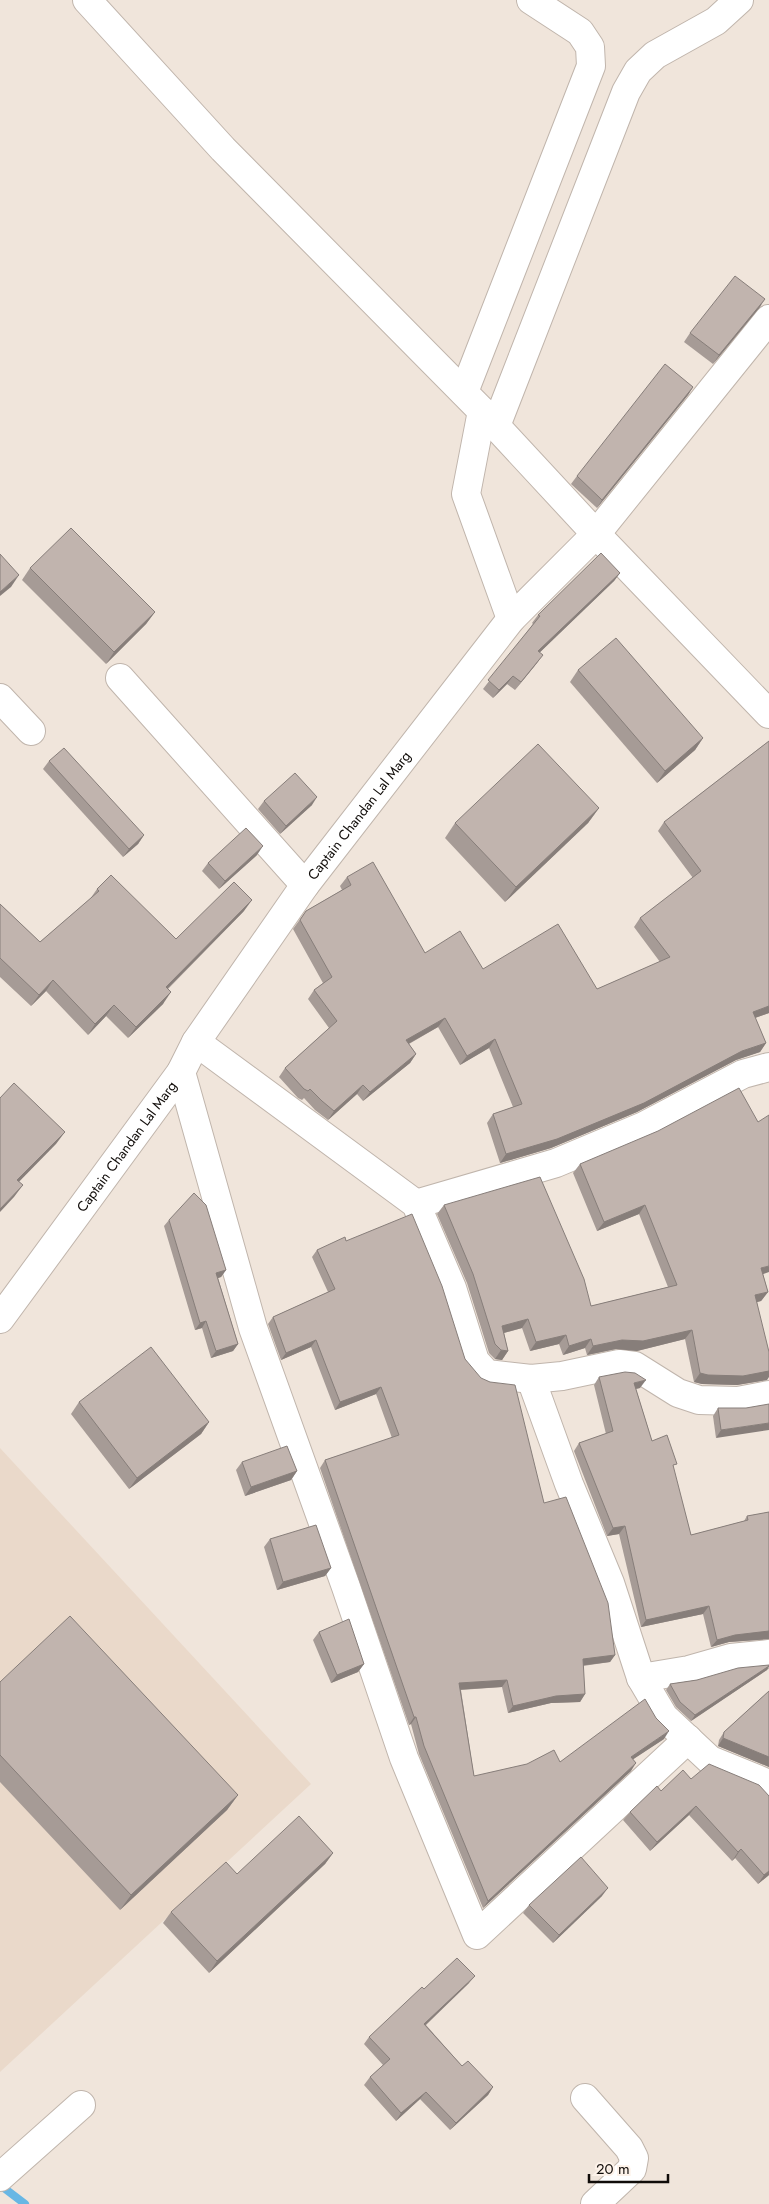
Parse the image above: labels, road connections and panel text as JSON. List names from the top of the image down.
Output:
{
  "streets": {
    "street": ["Captain Chandan Lal Marg"]
  },
  "scale_bar": "20 m"
}
